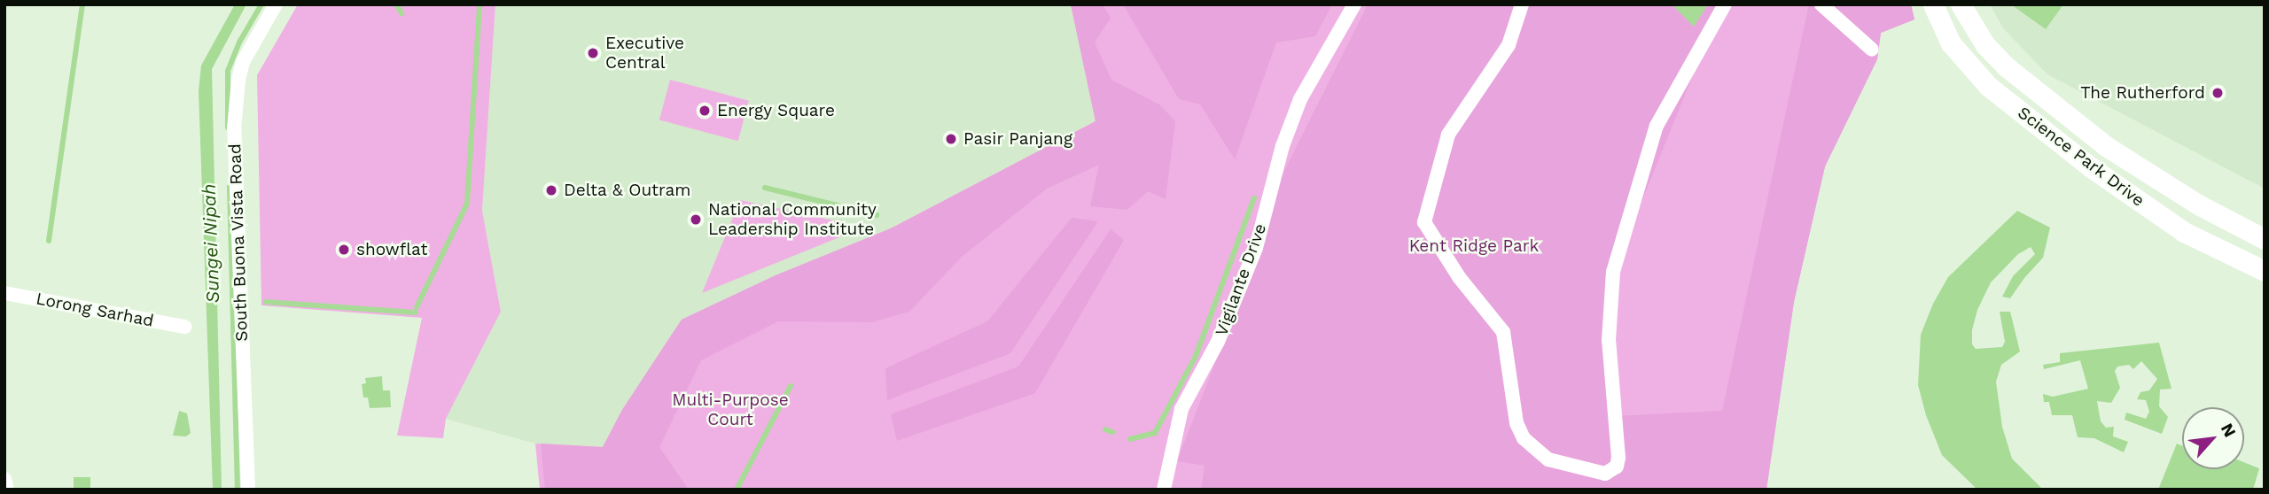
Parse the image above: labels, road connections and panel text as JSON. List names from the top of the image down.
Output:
{
  "streets": {
    "main road": ["Science Park Drive"],
    "street": ["South Buona Vista Road", "Vigilante Drive", "Lorong Sarhad"]
  },
  "water": ["Sungei Nipah"],
  "parks": ["Kent Ridge Park", "Multi-Purpose Court"],
  "places": [
    "Executive Central",
    "The Rutherford",
    "Energy Square",
    "Pasir Panjang",
    "Delta & Outram",
    "National Community Leadership Institute",
    "showflat"
  ],
  "north": "top right"
}
